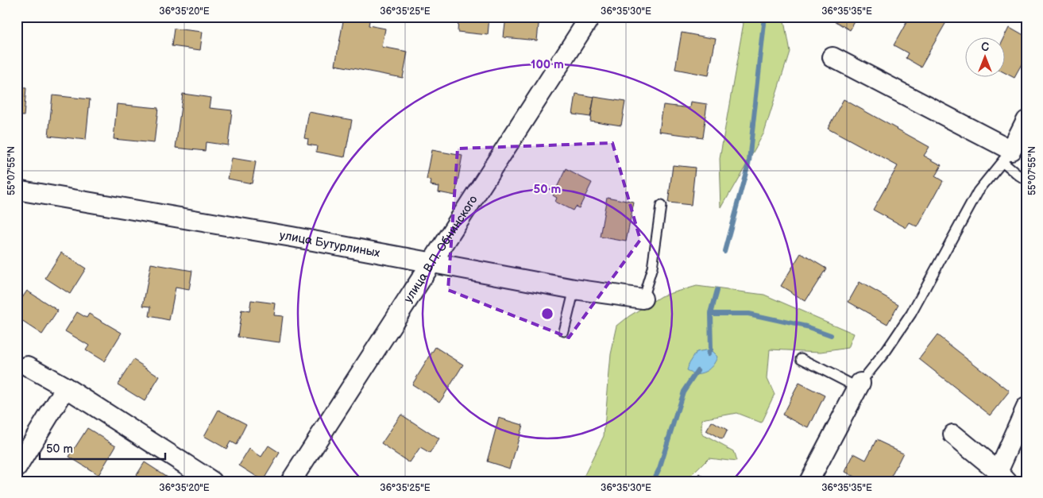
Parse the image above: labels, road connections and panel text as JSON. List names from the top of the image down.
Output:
{
  "streets": {
    "street": ["улица Бутурлиных", "улица В.П. Обнинского"]
  },
  "crossings": [
    ["улица Бутурлиных", "улица В.П. Обнинского"]
  ],
  "scale_bar": "50 m",
  "north": "top",
  "coordinates": [
    "36°35'20\"E",
    "36°35'25\"E",
    "36°35'30\"E",
    "36°35'35\"E",
    "55°07'55\"N"
  ],
  "rings": ["100 m", "50 m"]
}
